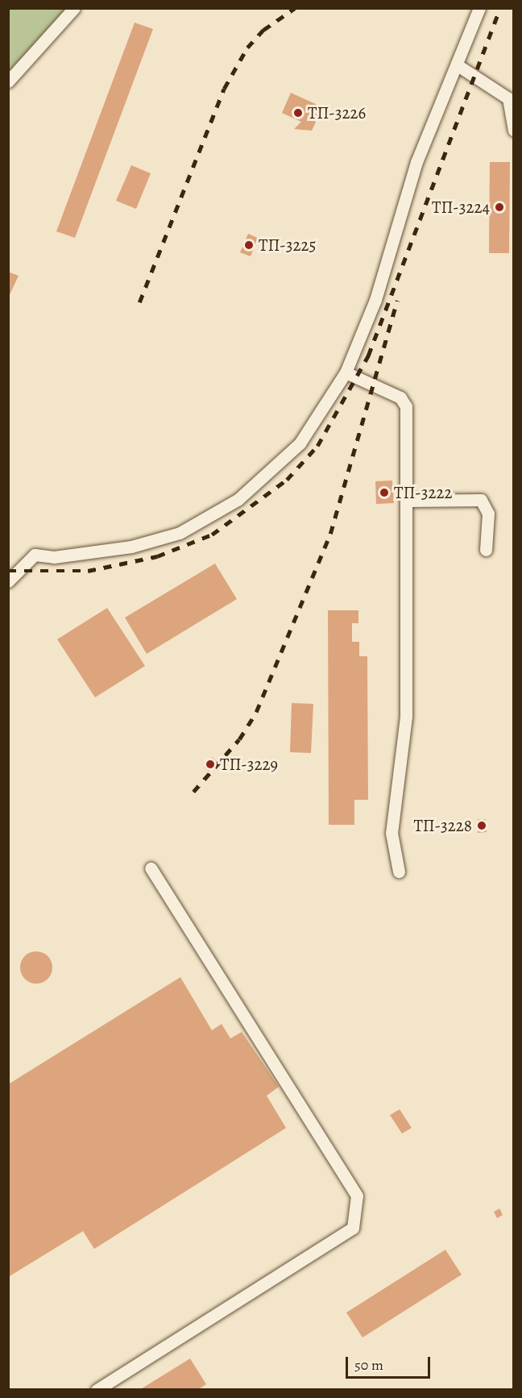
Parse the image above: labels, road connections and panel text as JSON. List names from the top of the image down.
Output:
{
  "places": [
    "ТП-3226",
    "ТП-3224",
    "ТП-3225",
    "ТП-3222",
    "ТП-3229",
    "ТП-3228"
  ],
  "scale_bar": "50 m"
}
